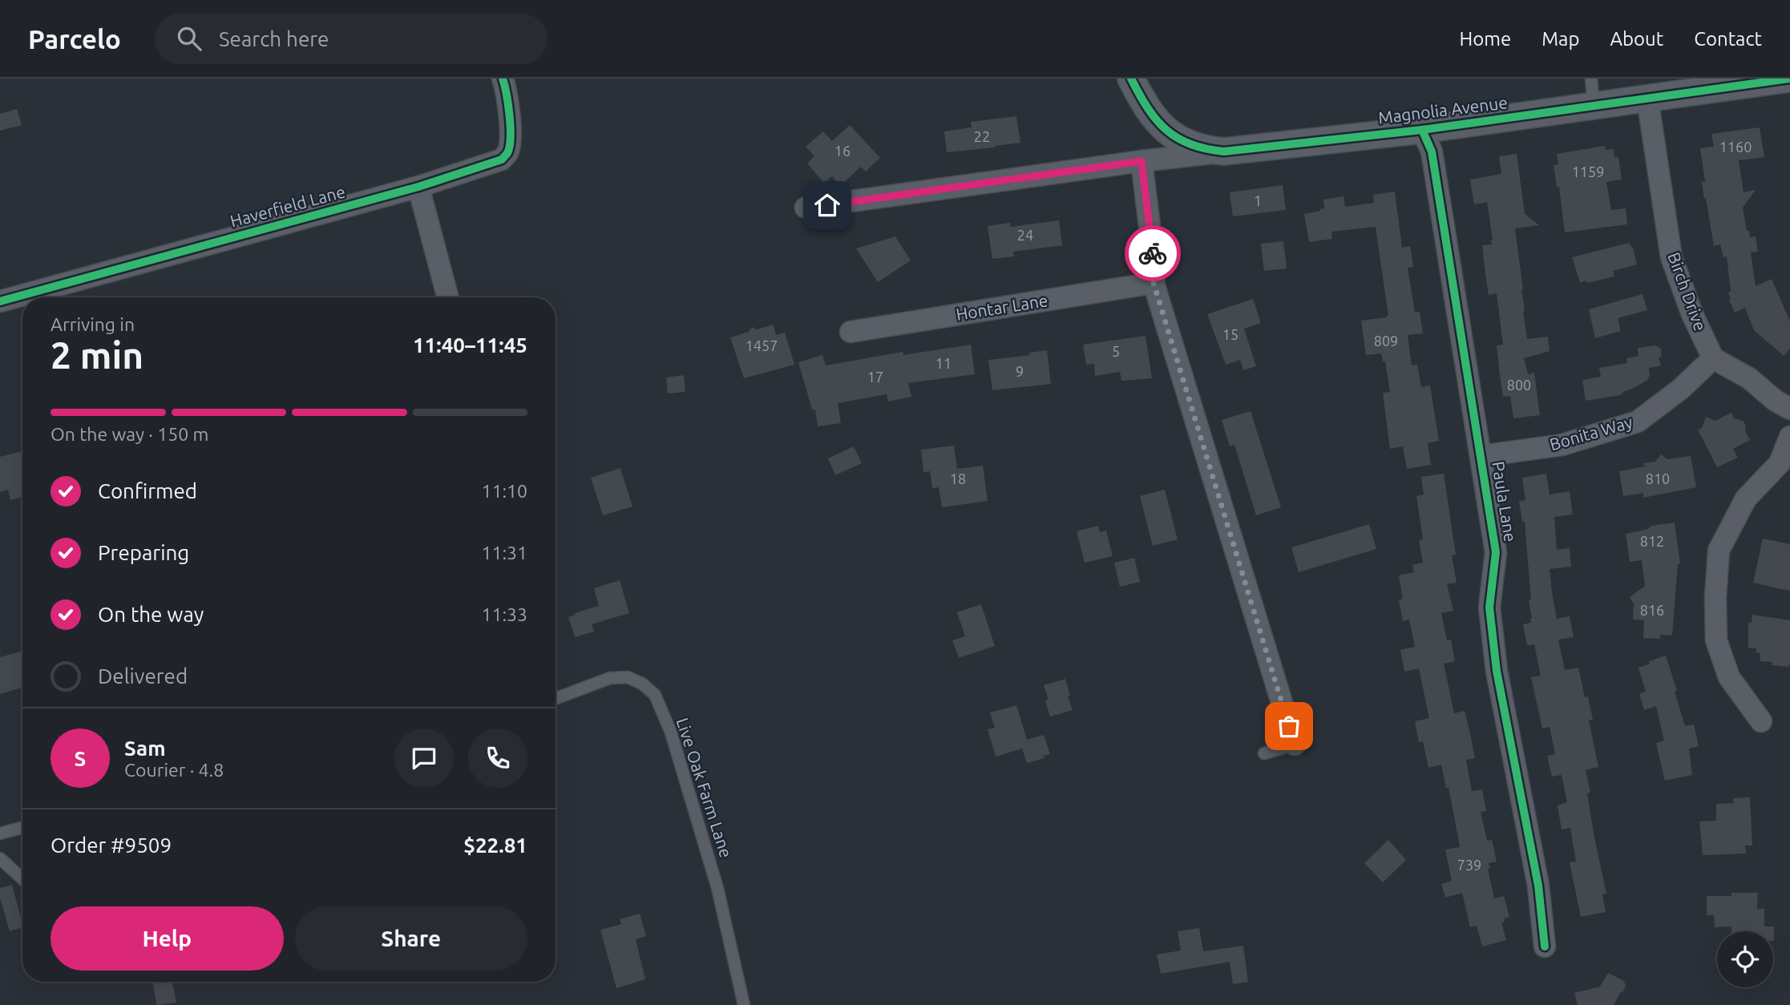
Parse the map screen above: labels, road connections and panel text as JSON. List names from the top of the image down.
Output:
{
  "streets": {
    "street": [
      "Magnolia Avenue",
      "Haverfield Lane",
      "Birch Drive",
      "Hontar Lane",
      "Bonita Way",
      "Paula Lane"
    ],
    "lane": ["Live Oak Farm Lane"]
  },
  "crossings": [
    ["Magnolia Avenue", "Birch Drive"],
    ["Magnolia Avenue", "Paula Lane"],
    ["Birch Drive", "Bonita Way"],
    ["Bonita Way", "Paula Lane"]
  ],
  "house_numbers": [
    "22",
    "1160",
    "16",
    "1159",
    "1",
    "24",
    "15",
    "809",
    "1457",
    "5",
    "11",
    "9",
    "17",
    "800",
    "18",
    "810",
    "812",
    "816",
    "739"
  ],
  "page": {
    "header": "Parcelo",
    "search": "Search here",
    "nav": [
      "Home",
      "Map",
      "About",
      "Contact"
    ],
    "heading": ["2 min", "Arriving in", "11:40–11:45"],
    "panel": [
      "Sam",
      "Courier · 4.8",
      "Order #9509",
      "$22.81"
    ],
    "bar": "On the way · 150 m",
    "list": [
      ["Confirmed", "11:10"],
      ["Preparing", "11:31"],
      ["On the way", "11:33"],
      "Delivered"
    ],
    "round": "S",
    "buttons": ["Help", "Share"]
  }
}
